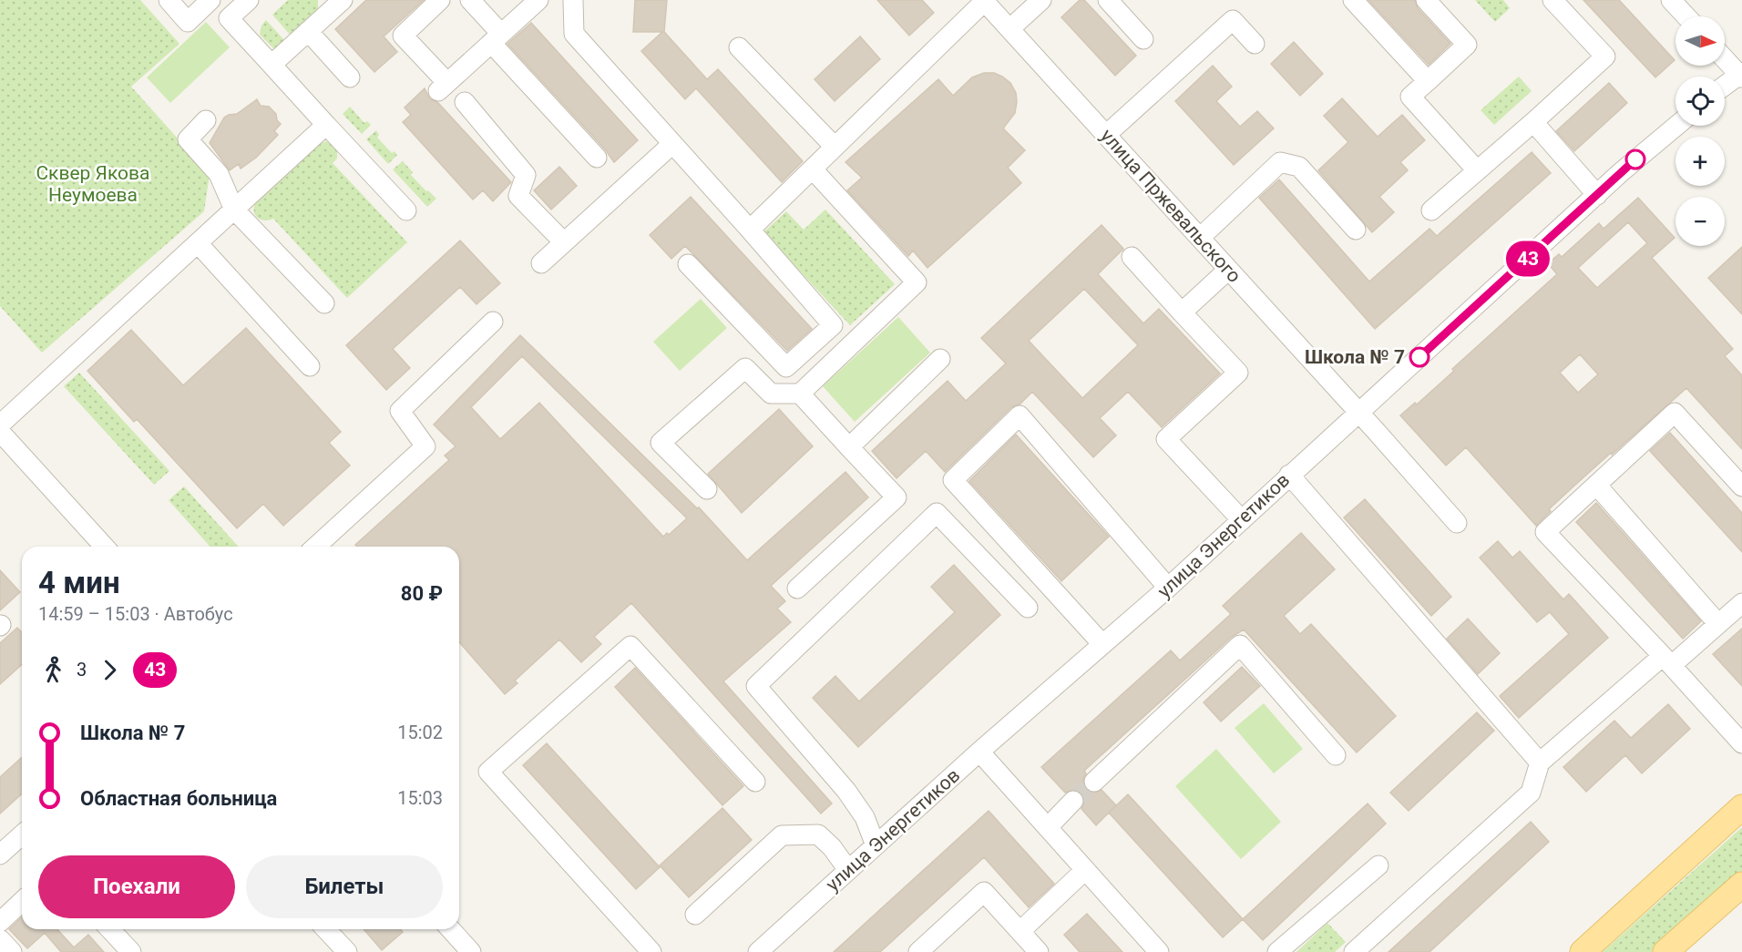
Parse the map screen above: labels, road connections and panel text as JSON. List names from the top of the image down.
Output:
{
  "streets": {
    "street": ["улица Пржевальского", "улица Энергетиков"]
  },
  "crossings": [
    ["улица Пржевальского", "улица Энергетиков"]
  ],
  "parks": ["Сквер Якова Неумоева"],
  "places": ["Школа № 7"],
  "lines": ["bus line 43"],
  "north": "right",
  "page": {
    "on_map": "43",
    "map_buttons": ["+", "−"],
    "heading": ["4 мин", "14:59 – 15:03 · Автобус", "80 ₽"],
    "legs": ["3", "43"],
    "list": [
      {
        "name": "Школа № 7",
        "value": "15:02"
      },
      {
        "name": "Областная больница",
        "value": "15:03"
      }
    ],
    "buttons": ["Поехали", "Билеты"]
  }
}
